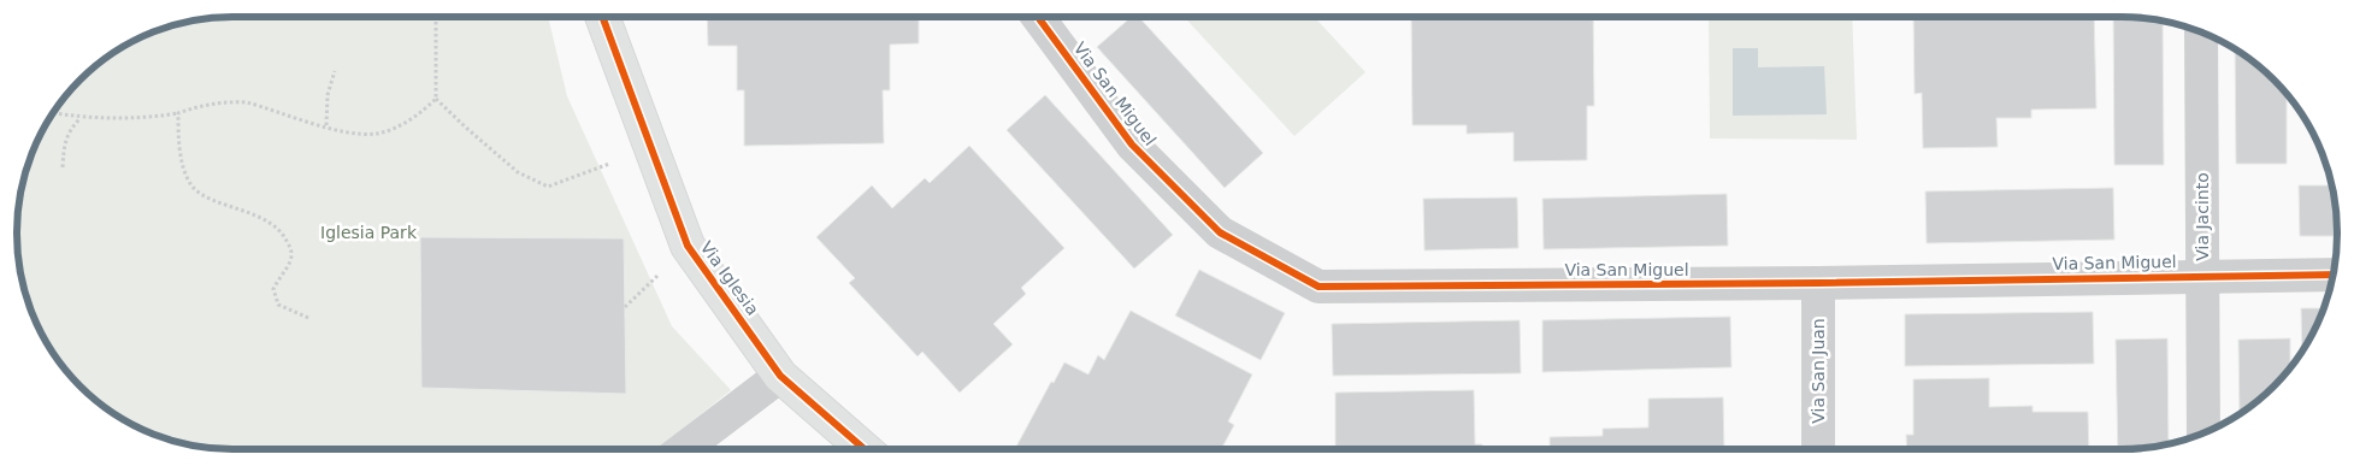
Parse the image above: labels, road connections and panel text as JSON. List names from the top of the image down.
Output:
{
  "streets": {
    "street": [
      "Via San Miguel",
      "Via Jacinto",
      "Via Iglesia",
      "Via San Juan"
    ]
  },
  "crossings": [
    ["Via San Miguel", "Via Jacinto"],
    ["Via San Miguel", "Via San Juan"]
  ],
  "parks": ["Iglesia Park"]
}
